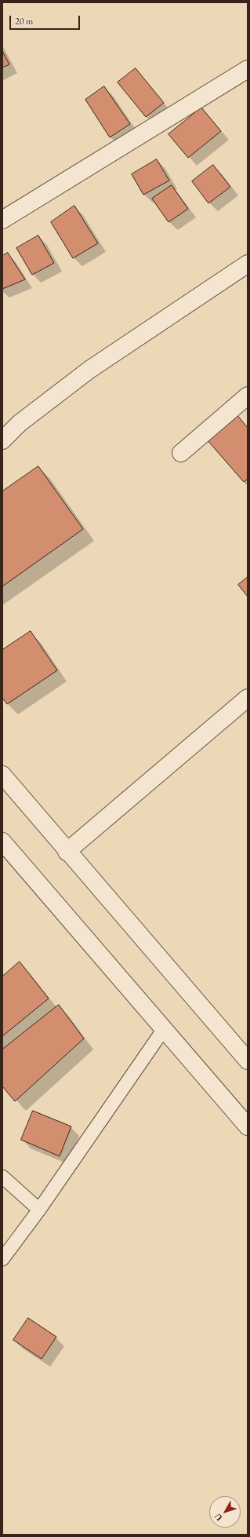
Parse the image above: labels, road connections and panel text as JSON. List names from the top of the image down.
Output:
{
  "scale_bar": "20 m",
  "north": "bottom left"
}
